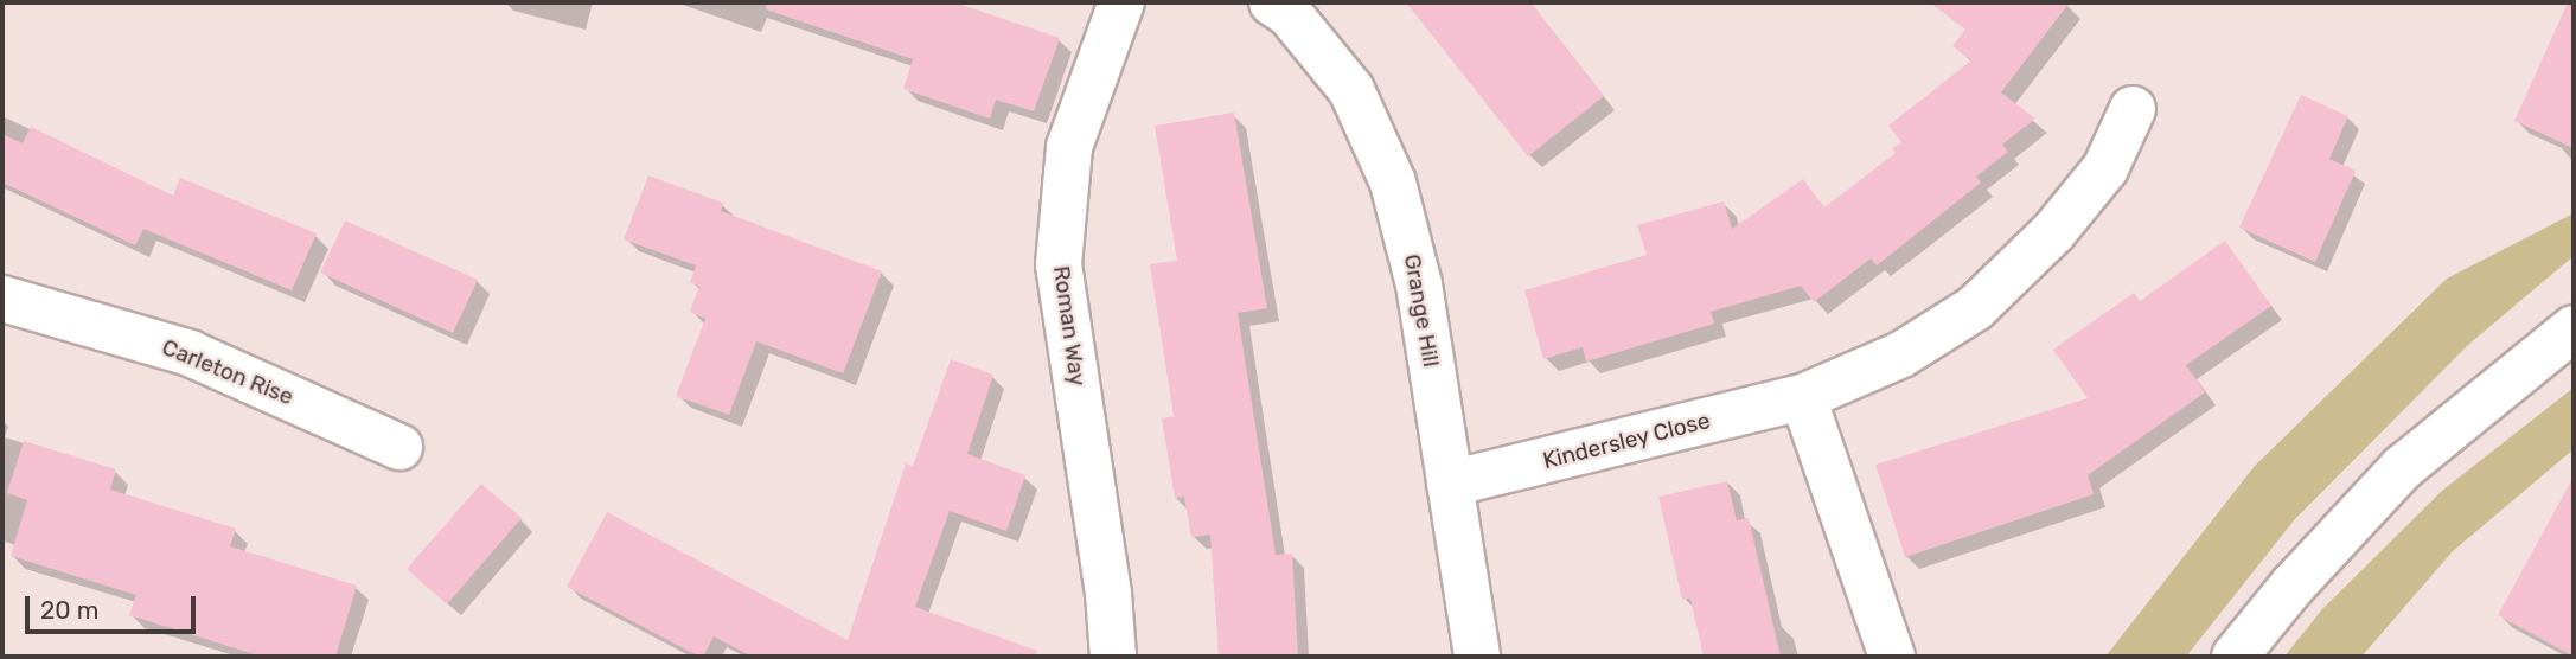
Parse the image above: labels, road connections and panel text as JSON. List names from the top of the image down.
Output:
{
  "streets": {
    "street": [
      "Grange Hill",
      "Roman Way",
      "Carleton Rise",
      "Kindersley Close"
    ]
  },
  "crossings": [
    ["Grange Hill", "Kindersley Close"]
  ],
  "scale_bar": "20 m"
}
